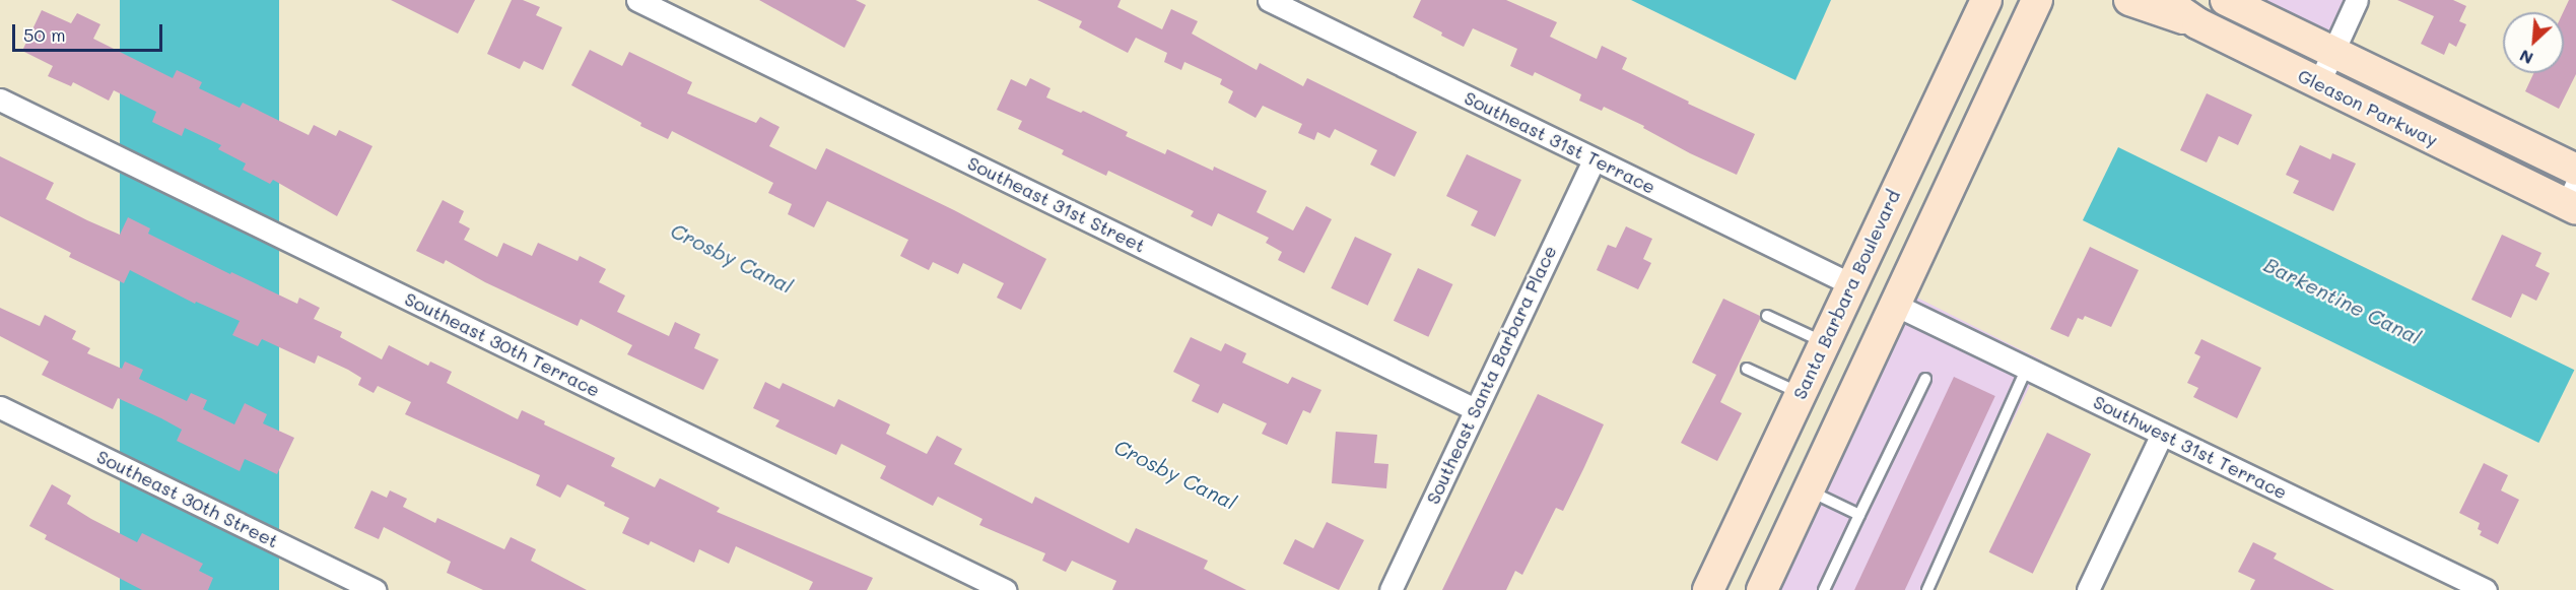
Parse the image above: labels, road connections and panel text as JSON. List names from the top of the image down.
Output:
{
  "streets": {
    "main road": ["Gleason Parkway", "Santa Barbara Boulevard"],
    "street": [
      "Southeast 31st Terrace",
      "Southeast 31st Street",
      "Southeast 30th Terrace",
      "Southeast Santa Barbara Place",
      "Southwest 31st Terrace",
      "Southeast 30th Street"
    ]
  },
  "crossings": [
    ["Southeast 31st Terrace", "Santa Barbara Boulevard"],
    ["Southeast 31st Terrace", "Southeast Santa Barbara Place"],
    ["Southeast 31st Street", "Southeast Santa Barbara Place"]
  ],
  "water": ["Crosby Canal", "Barkentine Canal"],
  "scale_bar": "50 m",
  "north": "bottom left"
}
